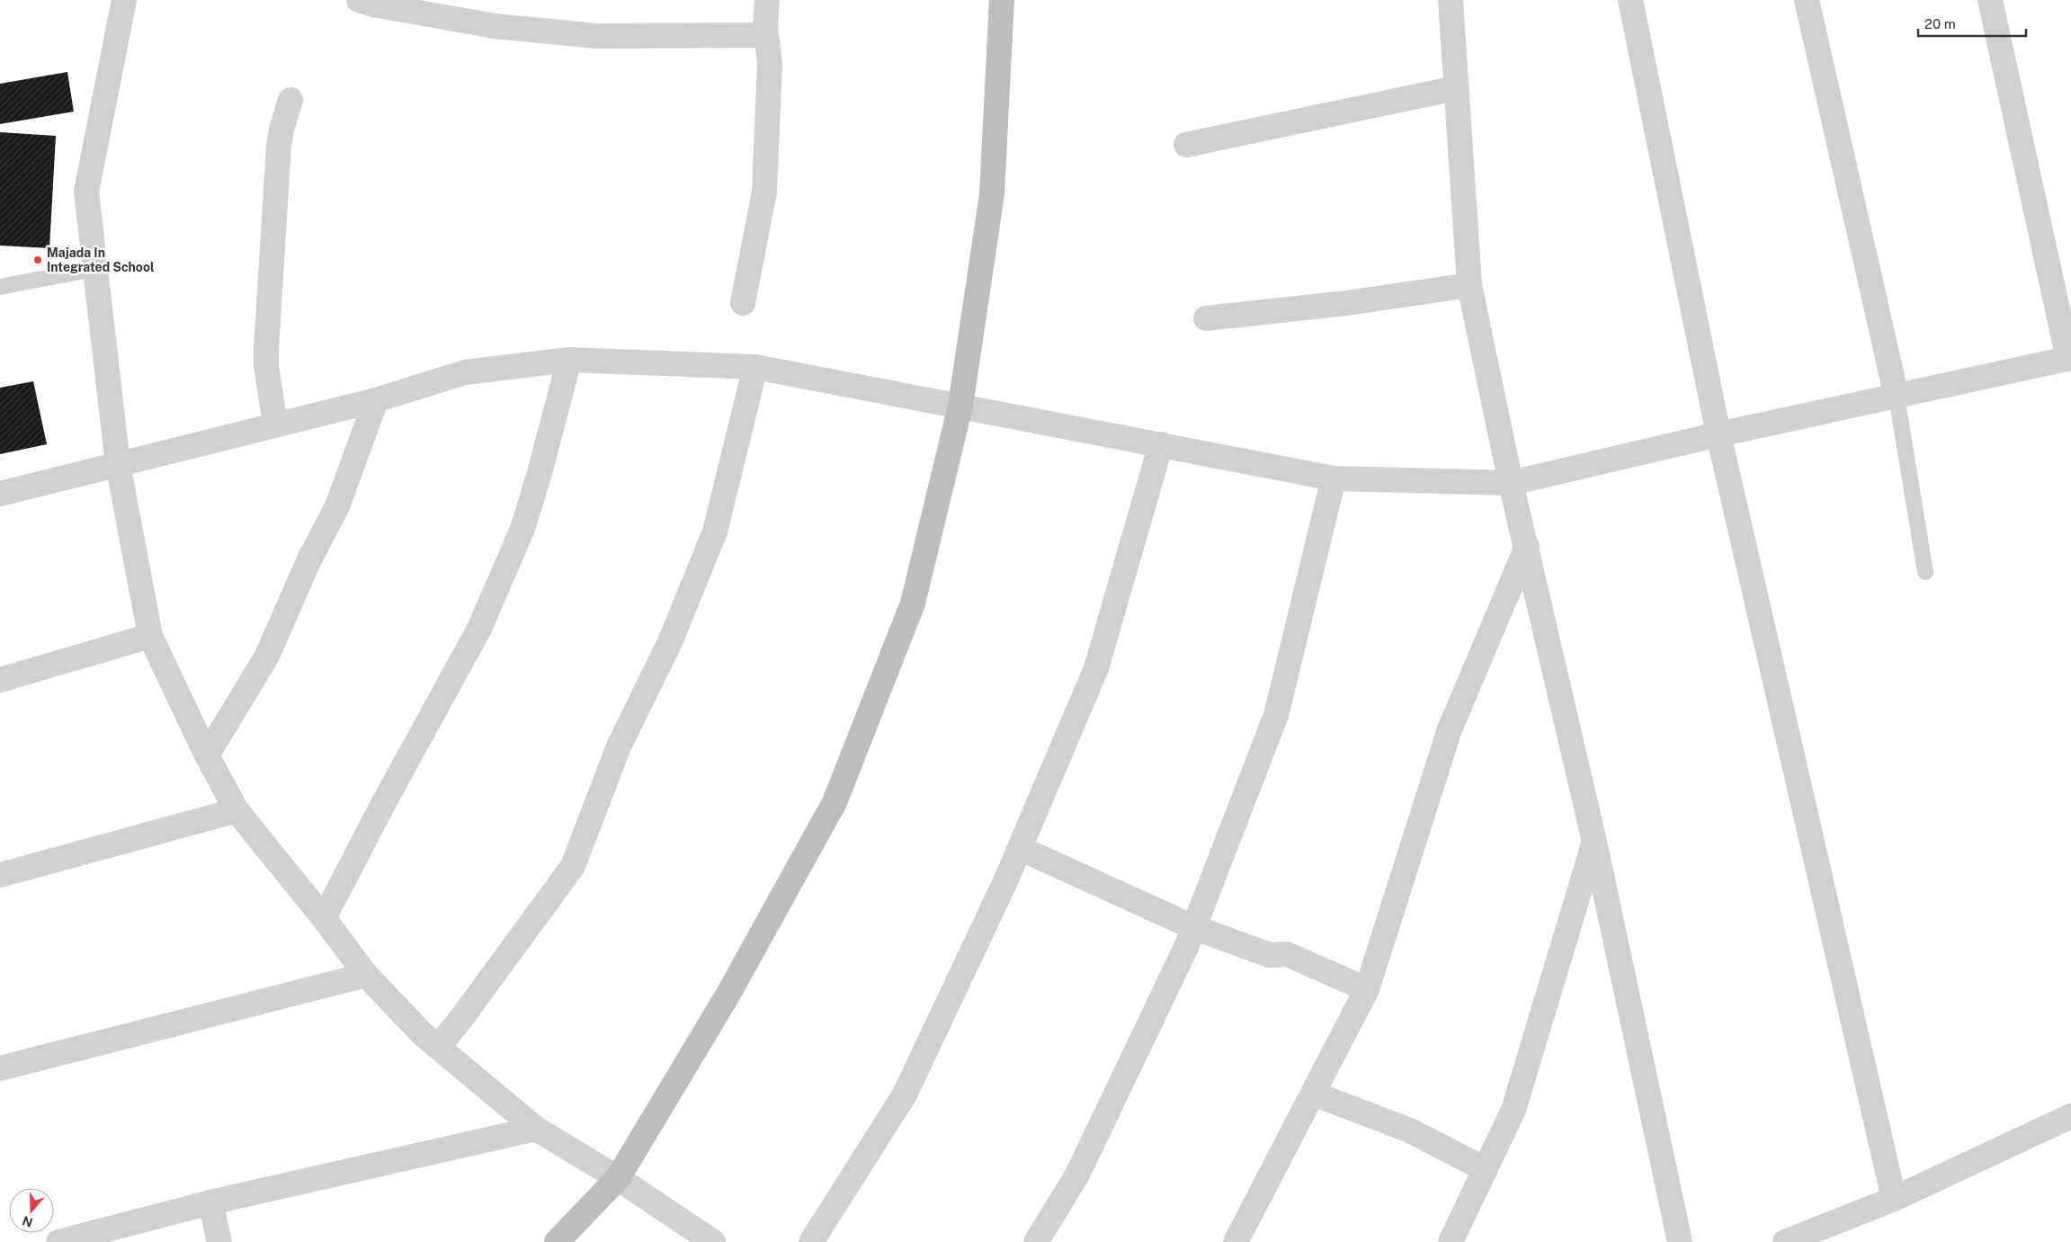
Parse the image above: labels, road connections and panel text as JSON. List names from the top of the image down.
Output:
{
  "places": ["Majada In Integrated School"],
  "scale_bar": "20 m",
  "north": "bottom"
}
